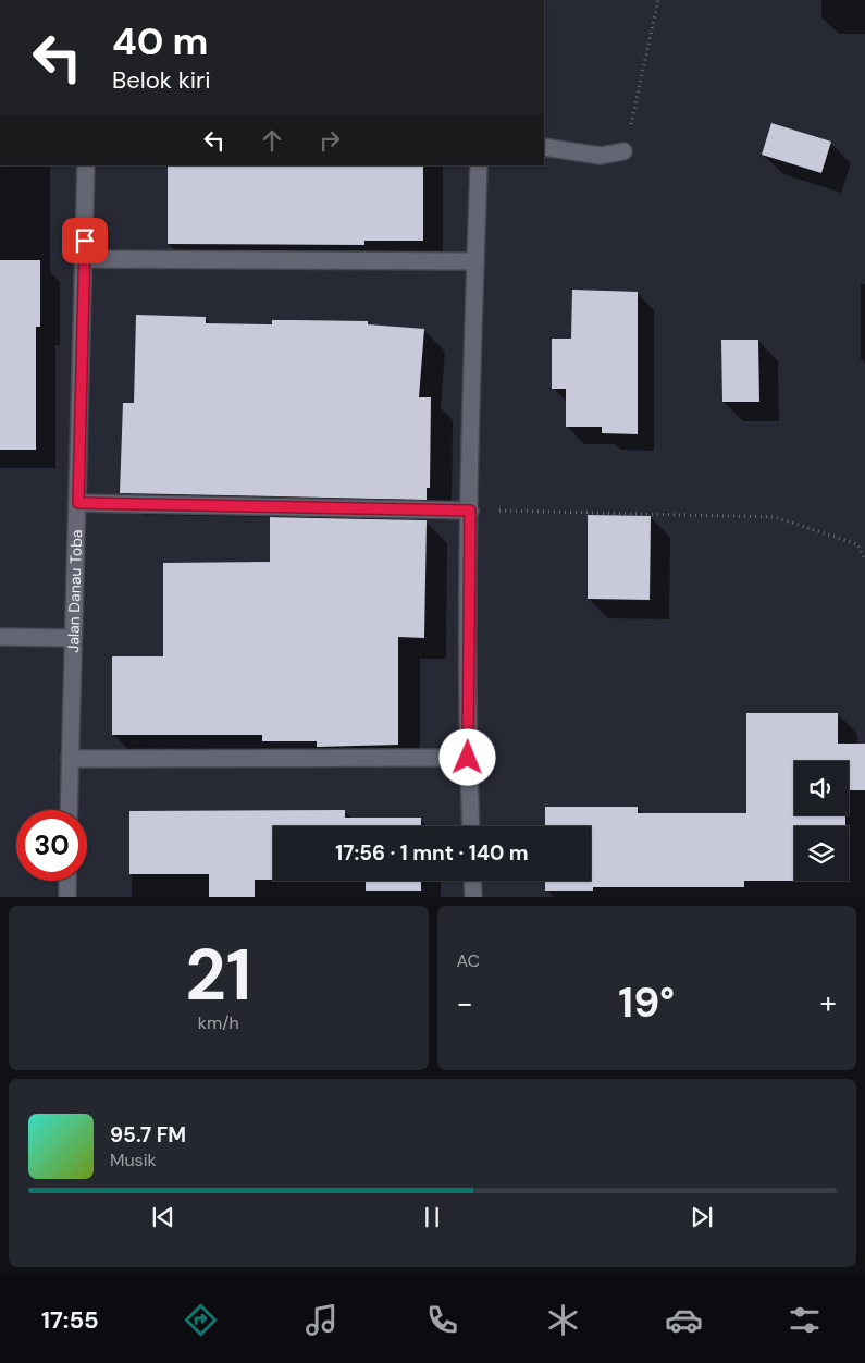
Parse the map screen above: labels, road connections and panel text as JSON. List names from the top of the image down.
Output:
{
  "streets": {
    "street": ["Jalan Danau Toba"]
  },
  "page": {
    "turn": ["40 m", "Belok kiri"],
    "limit": "30",
    "trip": "17:56 · 1 mnt · 140 m",
    "tile": [
      ["21", "km/h"],
      "AC"
    ],
    "heat": ["−", "19°", "+"],
    "song": ["95.7 FM", "Musik"],
    "tabs": "17:55"
  }
}
